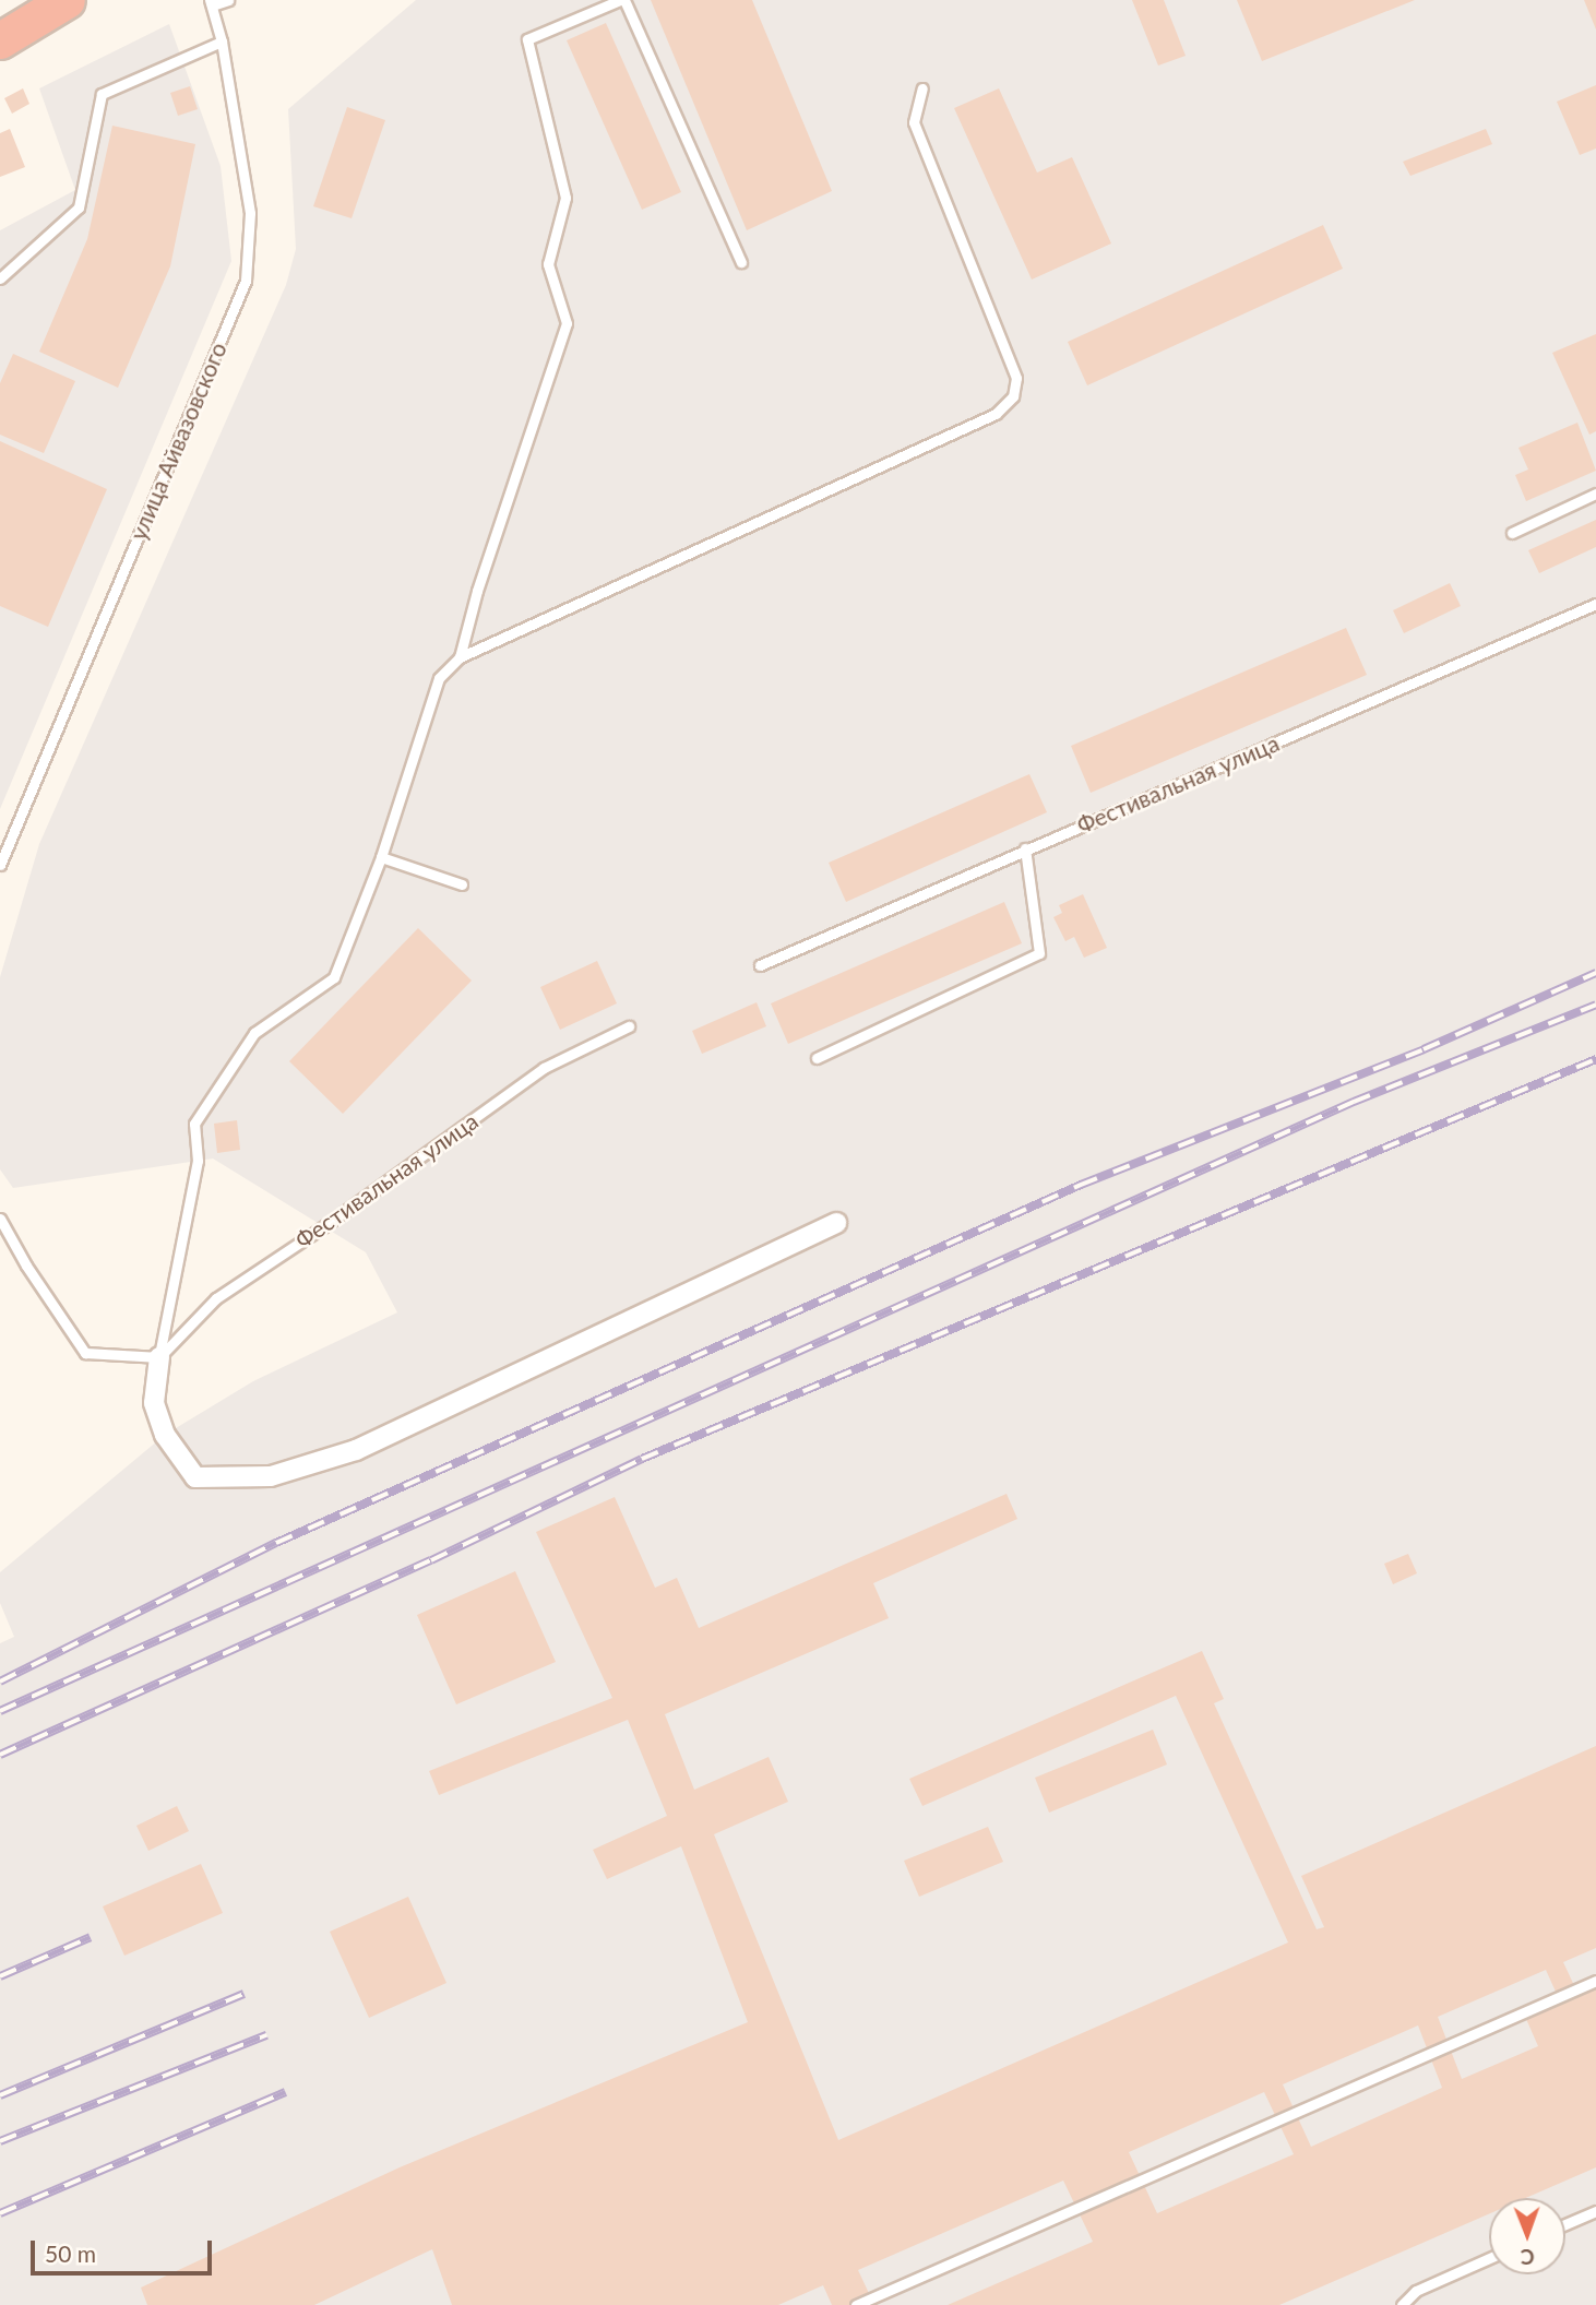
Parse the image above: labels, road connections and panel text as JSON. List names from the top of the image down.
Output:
{
  "streets": {
    "lane": ["улица Айвазовского", "Фестивальная улица"]
  },
  "scale_bar": "50 m",
  "north": "bottom"
}
